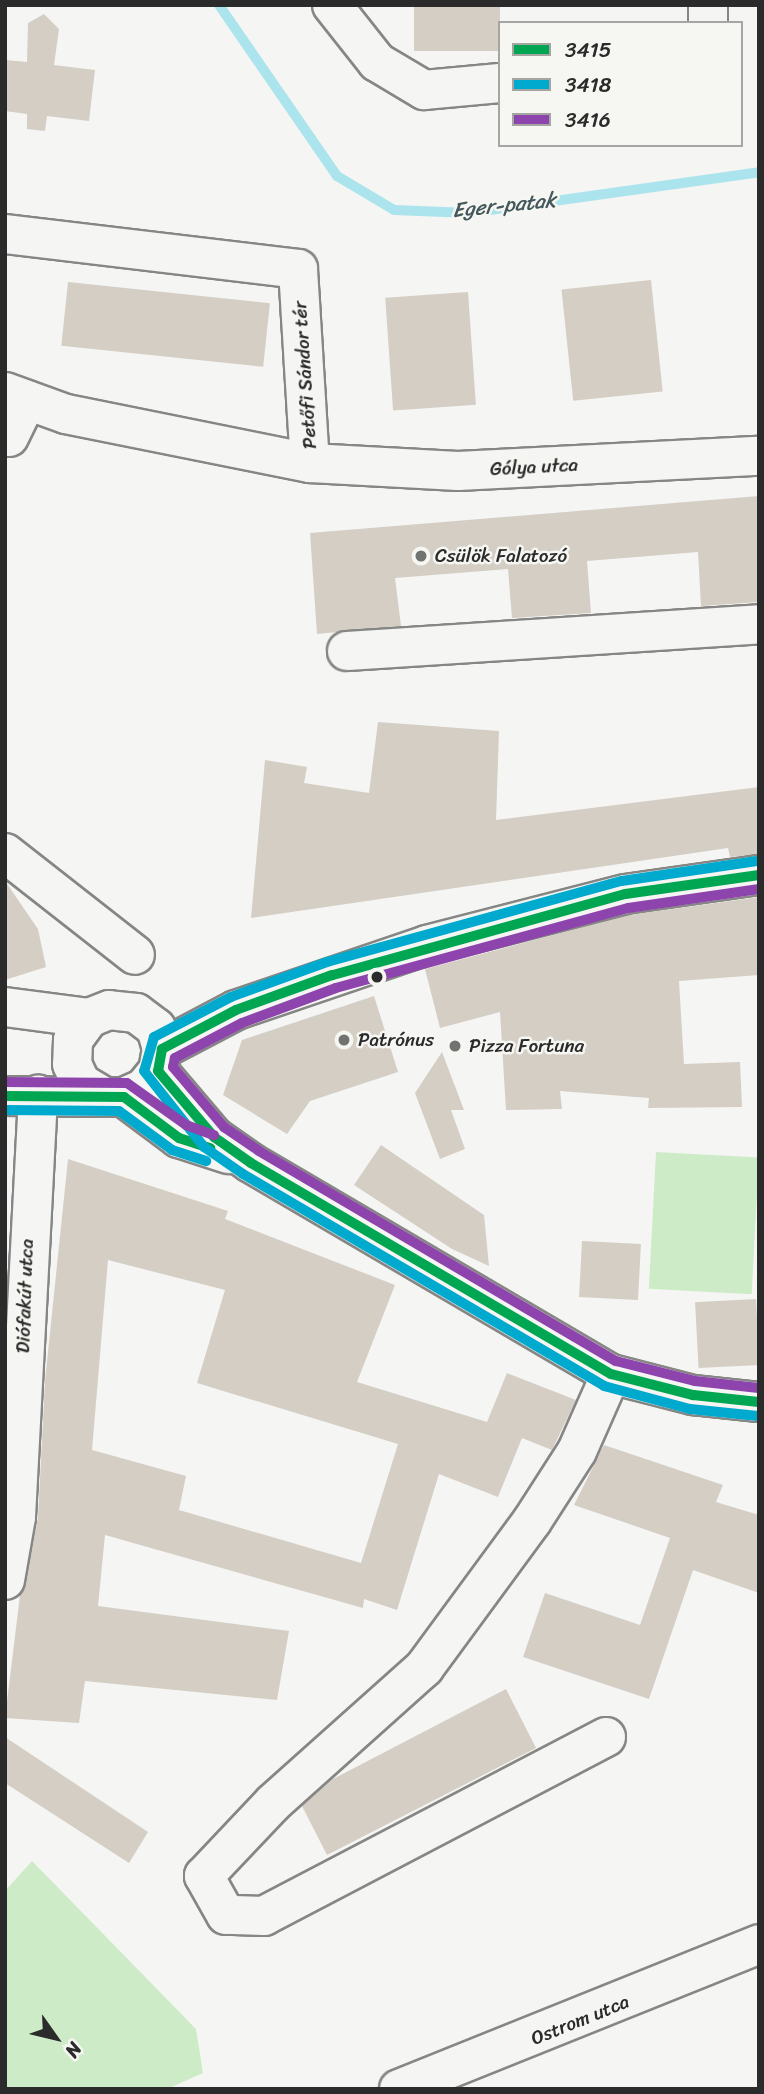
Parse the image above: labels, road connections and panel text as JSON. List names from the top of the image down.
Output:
{
  "streets": {
    "street": [
      "Petőfi Sándor tér",
      "Gólya utca",
      "Diófakút utca",
      "Ostrom utca"
    ]
  },
  "crossings": [
    ["Petőfi Sándor tér", "Gólya utca"]
  ],
  "water": ["Eger-patak"],
  "places": ["Csülök Falatozó", "Patrónus", "Pizza Fortuna"],
  "lines": ["transit line 3418", "transit line 3415", "transit line 3416"],
  "legend": ["3415", "3418", "3416"],
  "north": "bottom right"
}
